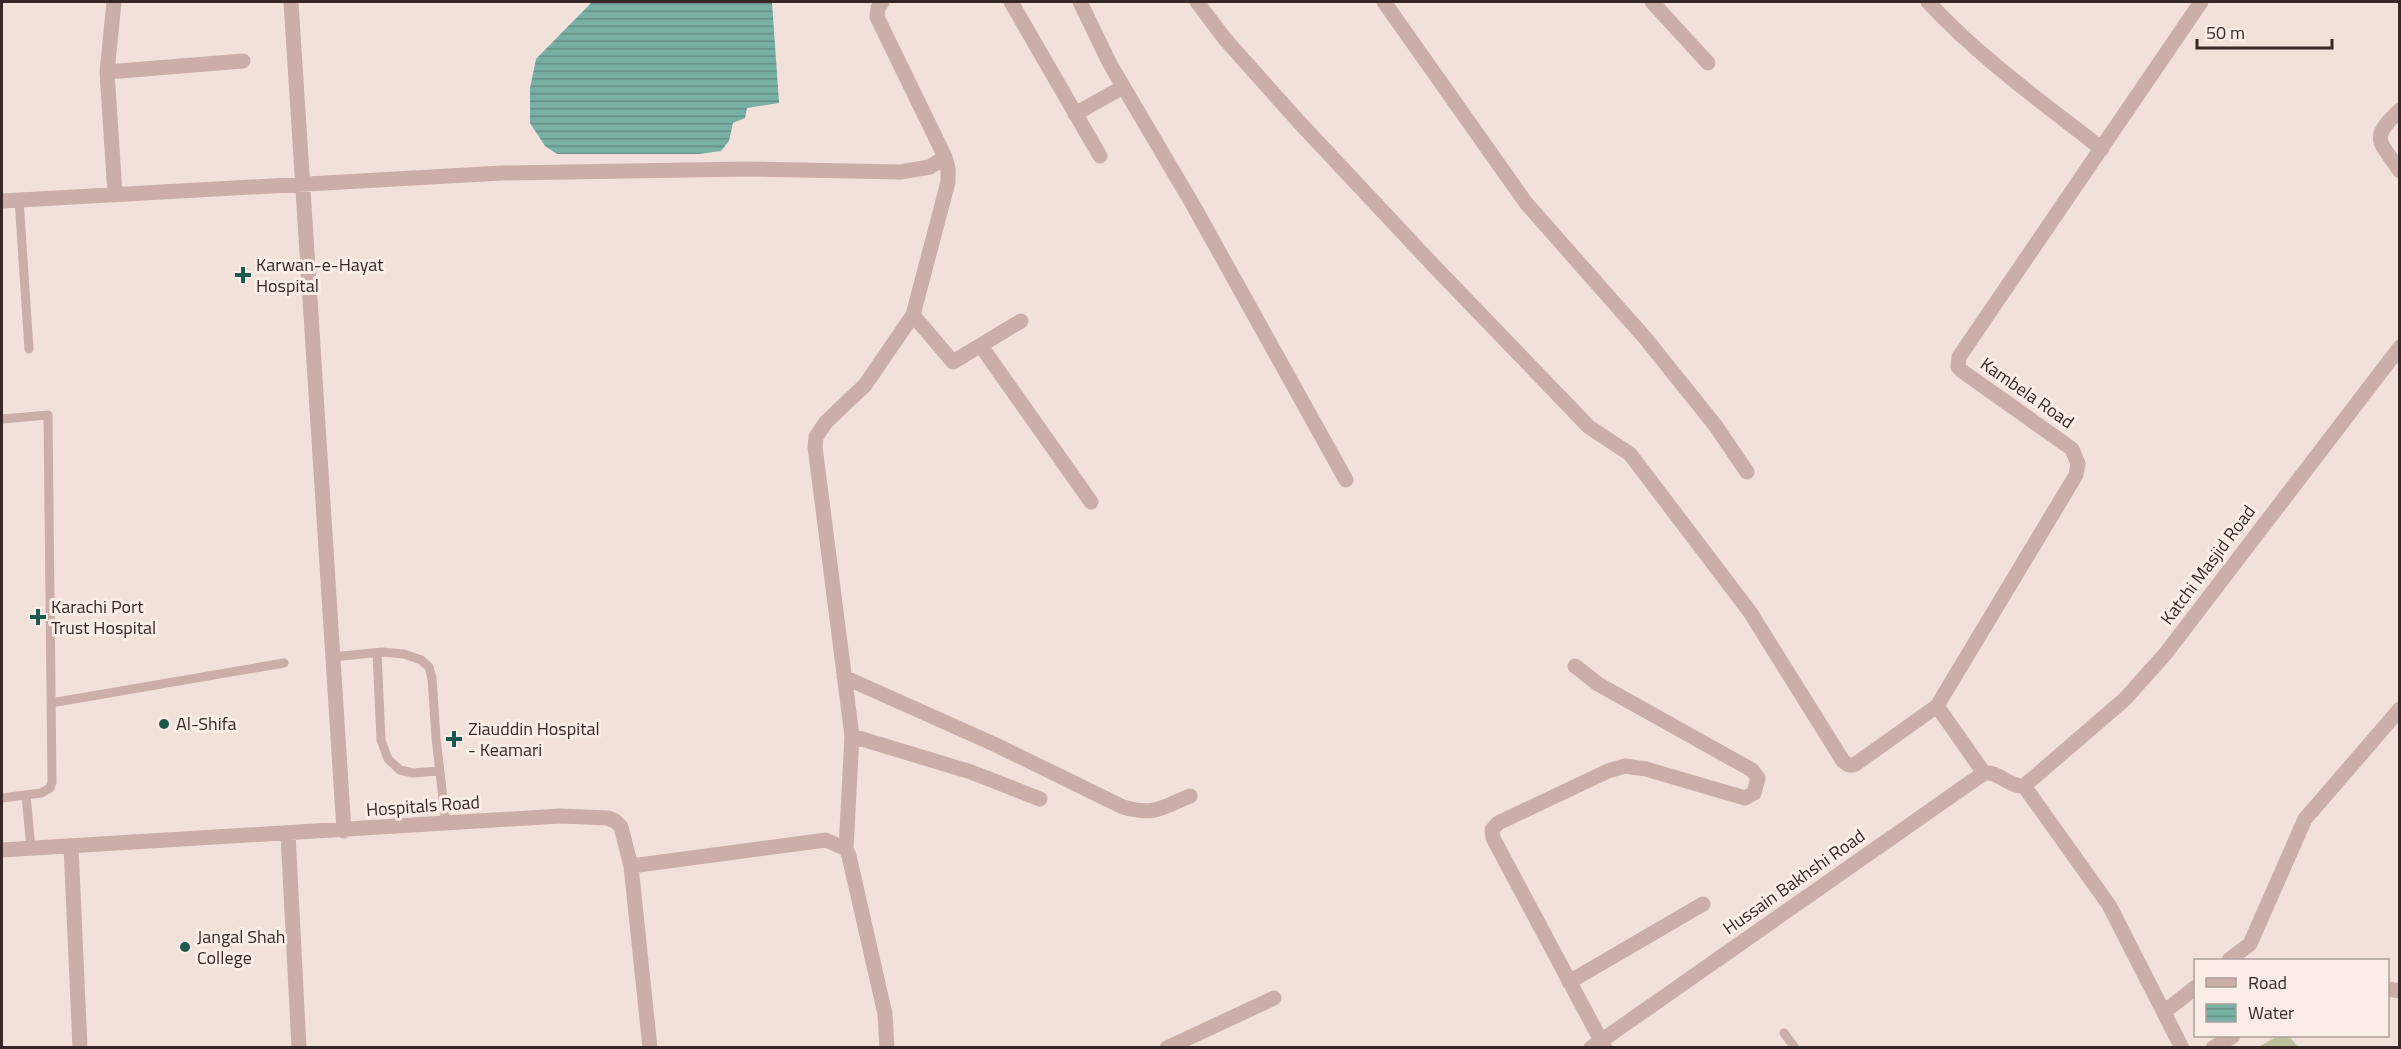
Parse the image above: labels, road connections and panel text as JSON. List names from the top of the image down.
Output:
{
  "streets": {
    "street": [
      "Kambela Road",
      "Katchi Masjid Road",
      "Hospitals Road",
      "Hussain Bakhshi Road"
    ]
  },
  "places": {
    "health": ["Karwan-e-Hayat Hospital", "Karachi Port Trust Hospital", "Ziauddin Hospital - Keamari"],
    "other": ["Al-Shifa", "Jangal Shah College"]
  },
  "legend": ["Road", "Water"],
  "scale_bar": "50 m"
}
